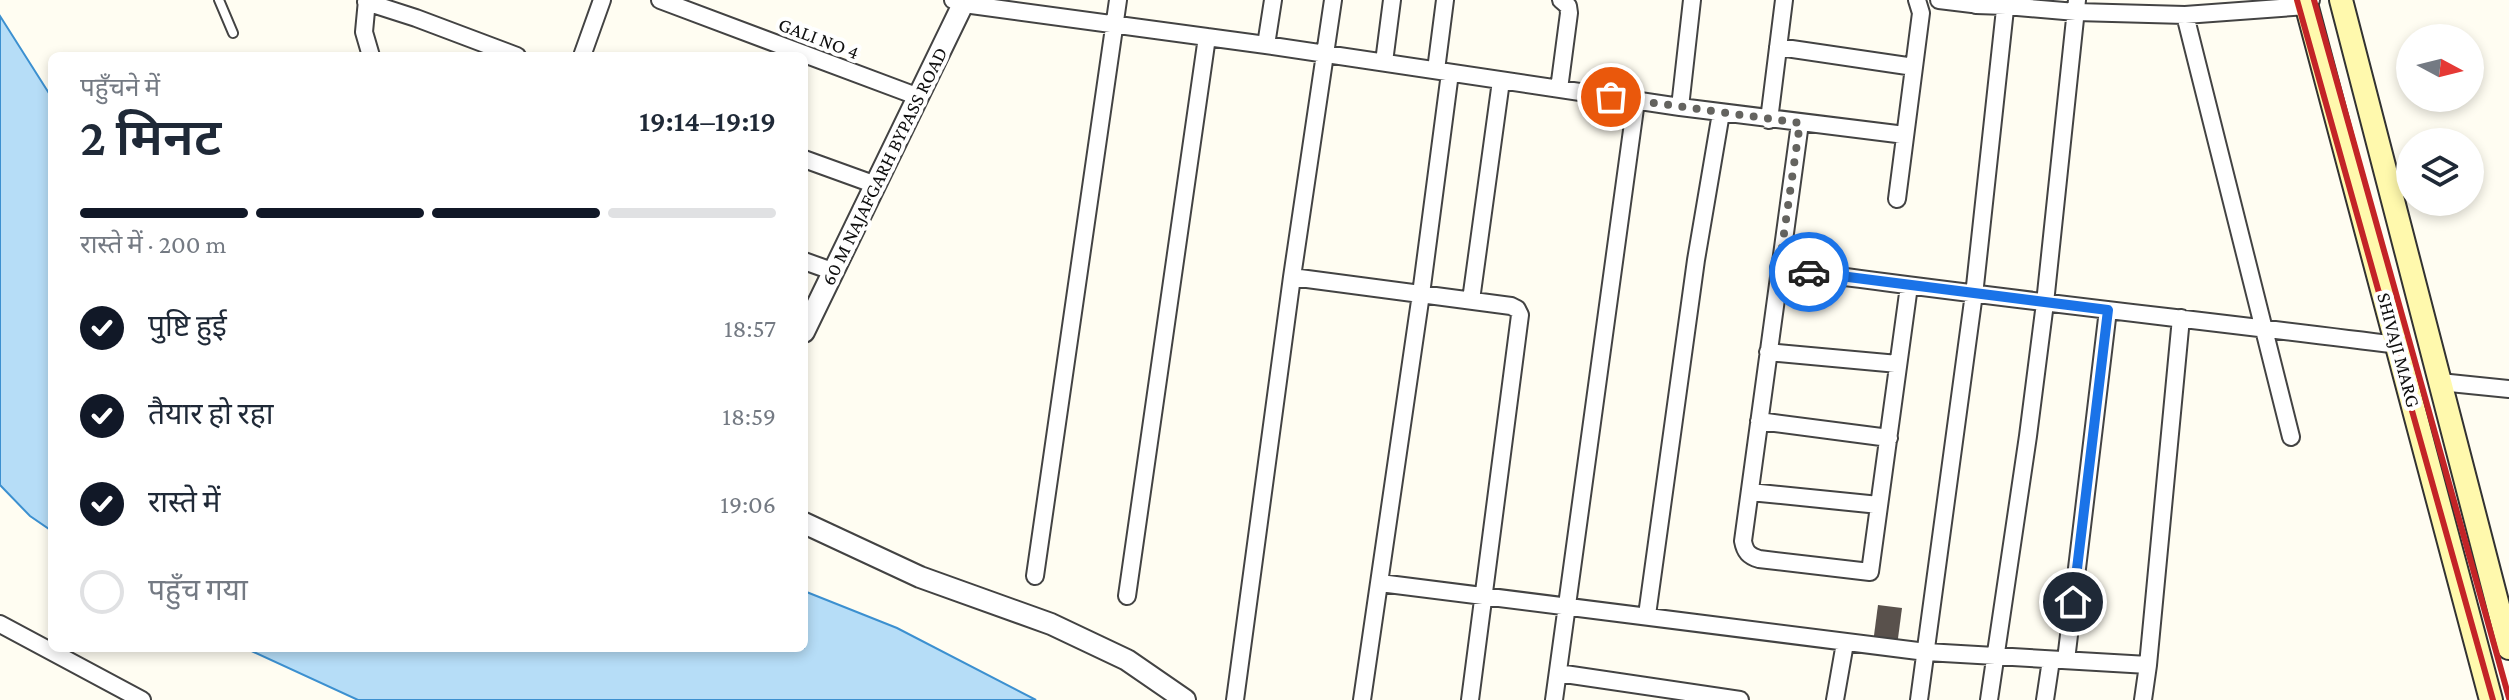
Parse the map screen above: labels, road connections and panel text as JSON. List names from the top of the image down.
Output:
{
  "streets": {
    "main road": ["SHIVAJI MARG"],
    "street": ["GALI NO 4", "60 M NAJAFGARH BYPASS ROAD"]
  },
  "crossings": [
    ["GALI NO 4", "60 M NAJAFGARH BYPASS ROAD"]
  ],
  "north": "right",
  "page": {
    "heading": ["2 मिनट", "पहुँचने में", "19:14–19:19"],
    "bar": "रास्ते में · 200 m",
    "list": [
      ["पुष्टि हुई", "18:57"],
      ["तैयार हो रहा", "18:59"],
      ["रास्ते में", "19:06"],
      "पहुँच गया"
    ]
  }
}
